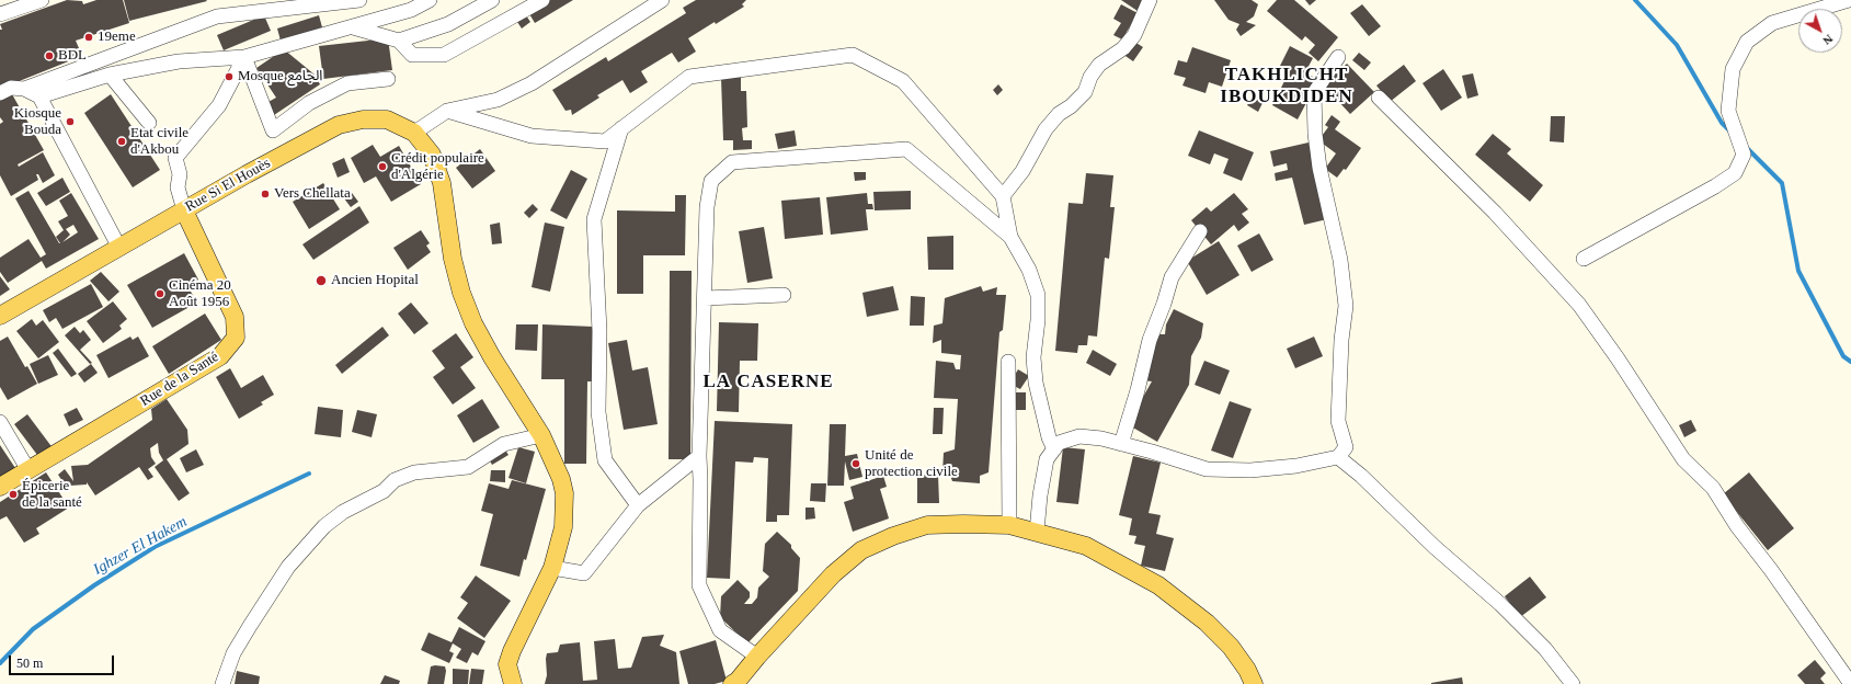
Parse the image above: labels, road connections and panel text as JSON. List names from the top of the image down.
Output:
{
  "streets": {
    "main road": ["Rue Si El Houès", "Rue de la Santé"]
  },
  "crossings": [
    ["Rue Si El Houès", "Rue de la Santé"]
  ],
  "districts": ["TAKHLICHT IBOUKDIDEN", "LA CASERNE"],
  "water": ["Ighzer El Hakem"],
  "places": [
    "19eme",
    "BDL",
    "Mosque الجامع",
    "Kiosque Bouda",
    "Etat civile d'Akbou",
    "Crédit populaire d'Algérie",
    "Vers Chellata",
    "Ancien Hopital",
    "Cinéma 20 Août 1956",
    "Unité de protection civile",
    "Épicerie de la santé"
  ],
  "scale_bar": "50 m",
  "north": "bottom right"
}
